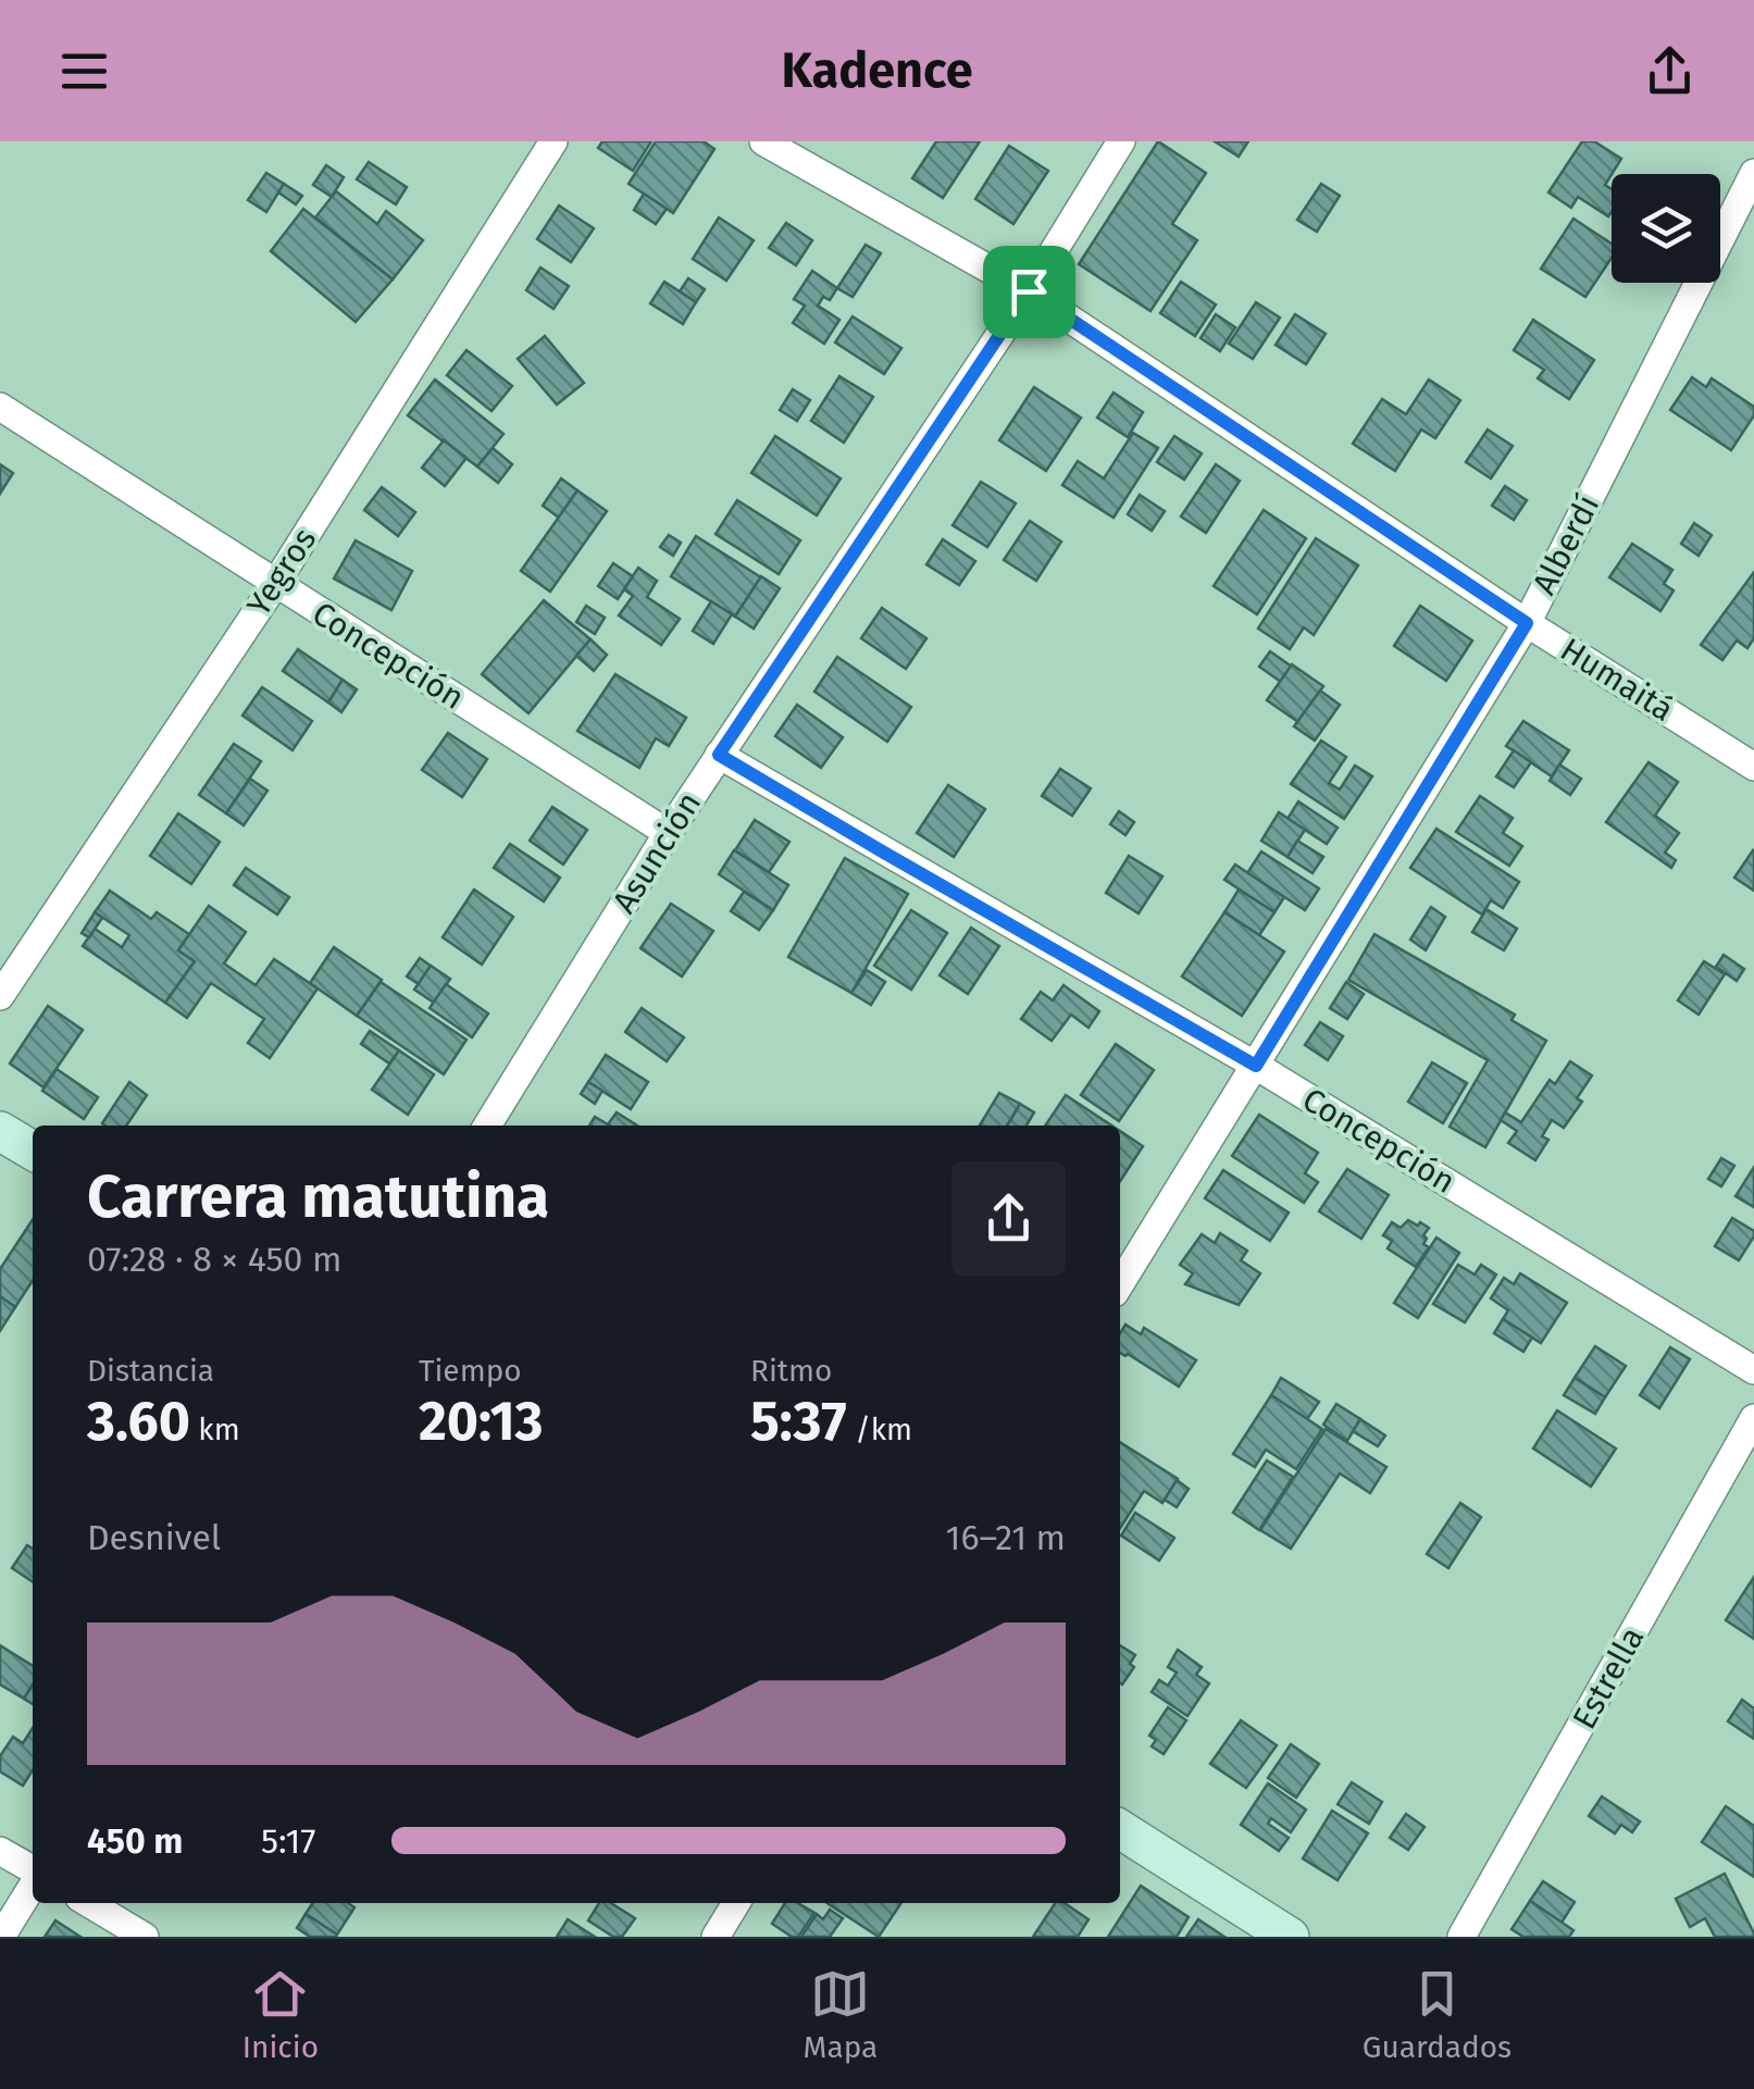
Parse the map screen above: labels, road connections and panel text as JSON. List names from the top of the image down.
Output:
{
  "streets": {
    "street": [
      "Alberdí",
      "Yegros",
      "Concepción",
      "Humaitá",
      "Asunción",
      "Estrella"
    ]
  },
  "crossings": [
    ["Alberdí", "Concepción"],
    ["Alberdí", "Humaitá"],
    ["Yegros", "Concepción"],
    ["Concepción", "Asunción"],
    ["Humaitá", "Asunción"]
  ],
  "page": {
    "header": "Kadence",
    "heading": ["Carrera matutina", "07:28 · 8 × 450 m"],
    "stats": [
      ["Distancia", "3.60 km"],
      ["Tiempo", "20:13"],
      ["Ritmo", "5:37 /km"]
    ],
    "chart": ["Desnivel", "16–21 m"],
    "list": [
      {
        "name": "450 m",
        "note": "5:17"
      }
    ],
    "tabs": ["Inicio", "Mapa", "Guardados"]
  }
}
